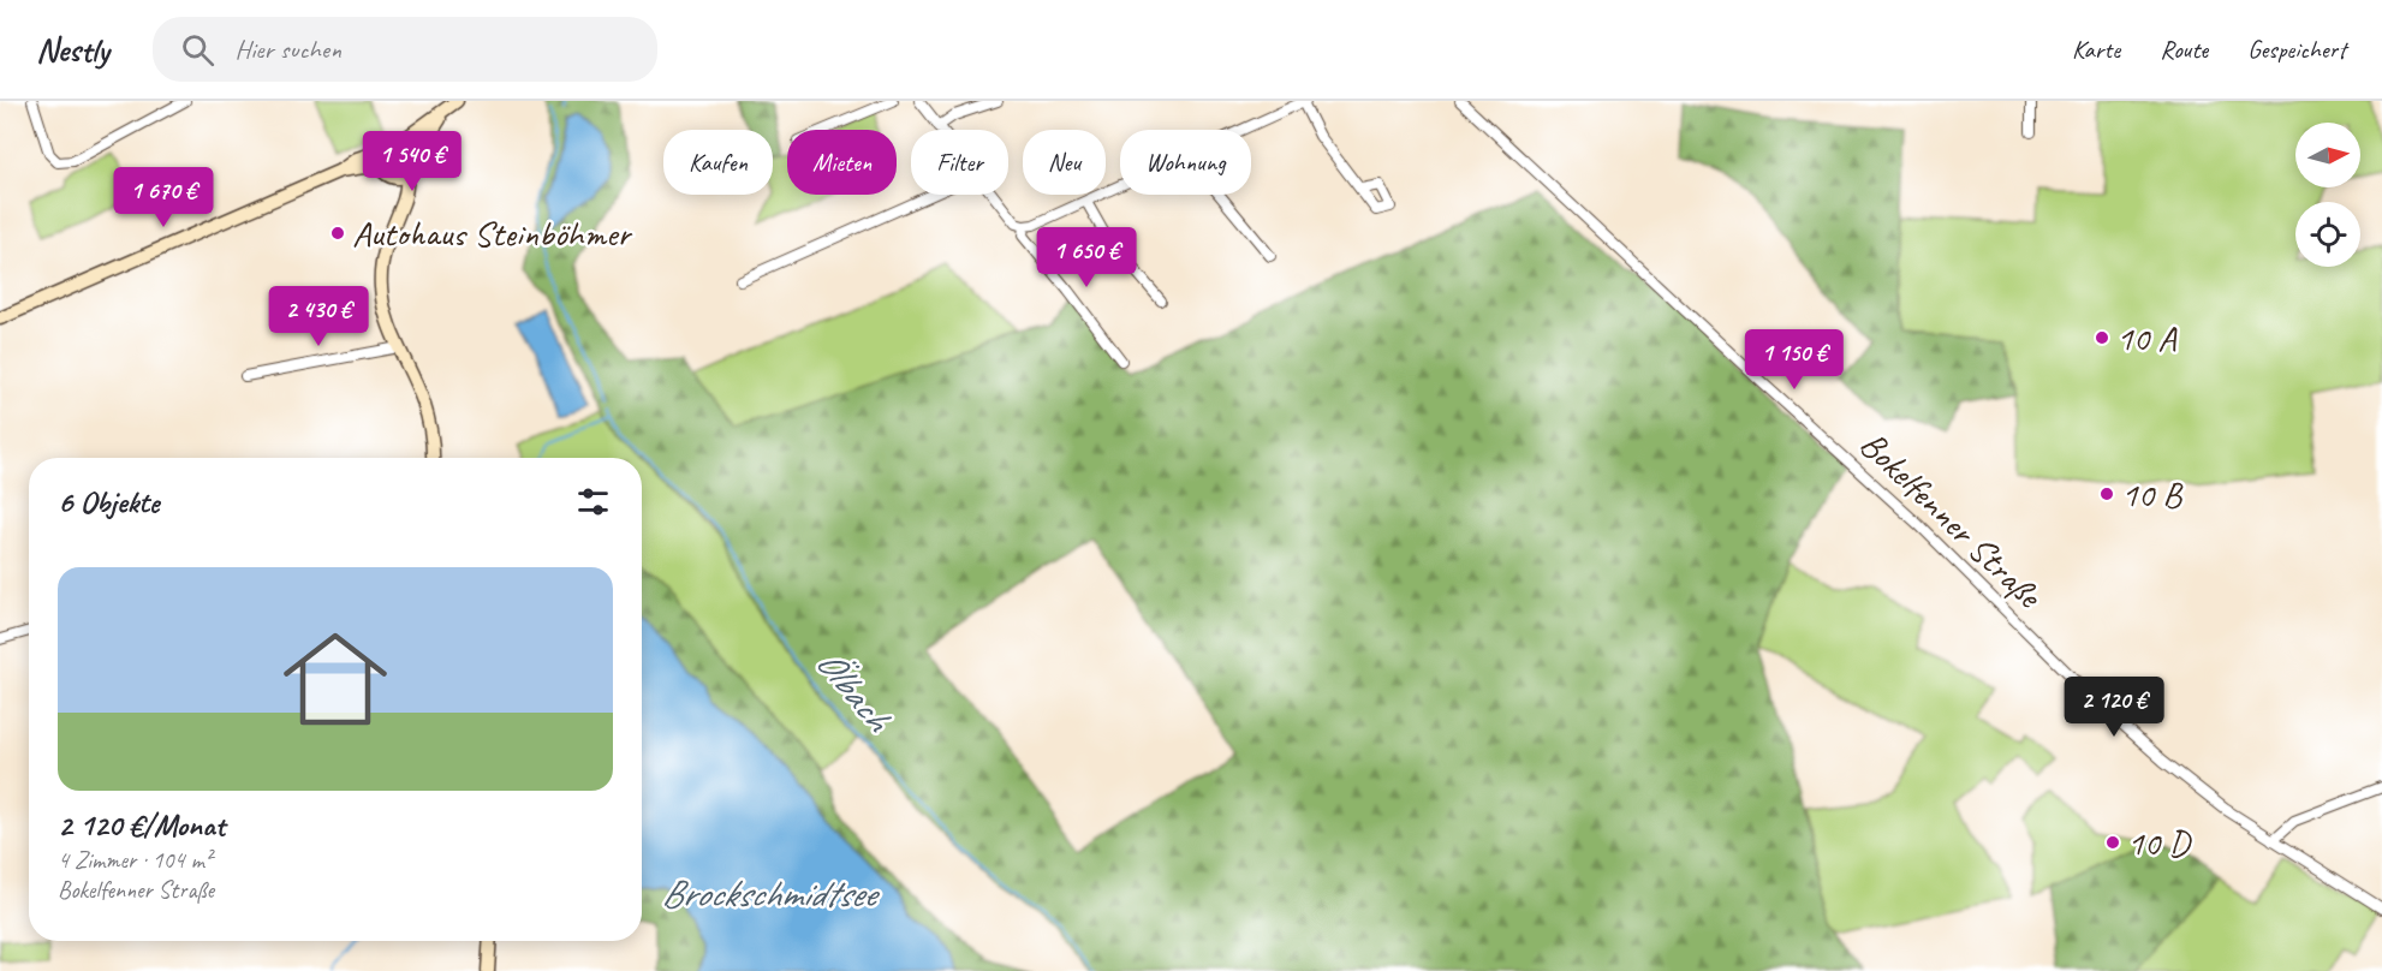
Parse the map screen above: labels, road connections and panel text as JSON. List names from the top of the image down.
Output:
{
  "streets": {
    "street": ["Bokelfenner Straße"]
  },
  "water": ["Ölbach", "Brockschmidtsee"],
  "places": [
    "Autohaus Steinböhmer",
    "10 A",
    "10 B",
    "10 D"
  ],
  "north": "right",
  "page": {
    "header": "Nestly",
    "search": "Hier suchen",
    "nav": ["Karte", "Route", "Gespeichert"],
    "chip": [
      "Kaufen",
      "Mieten",
      "Filter",
      "Neu",
      "Wohnung"
    ],
    "price": [
      "1 540 €",
      "1 670 €",
      "1 650 €",
      "2 430 €",
      "1 150 €",
      "2 120 €"
    ],
    "heading": "6 Objekte",
    "list": [
      {
        "name": "2 120 €/Monat",
        "note": "4 Zimmer · 104 m² · Bokelfenner Straße"
      }
    ]
  }
}
